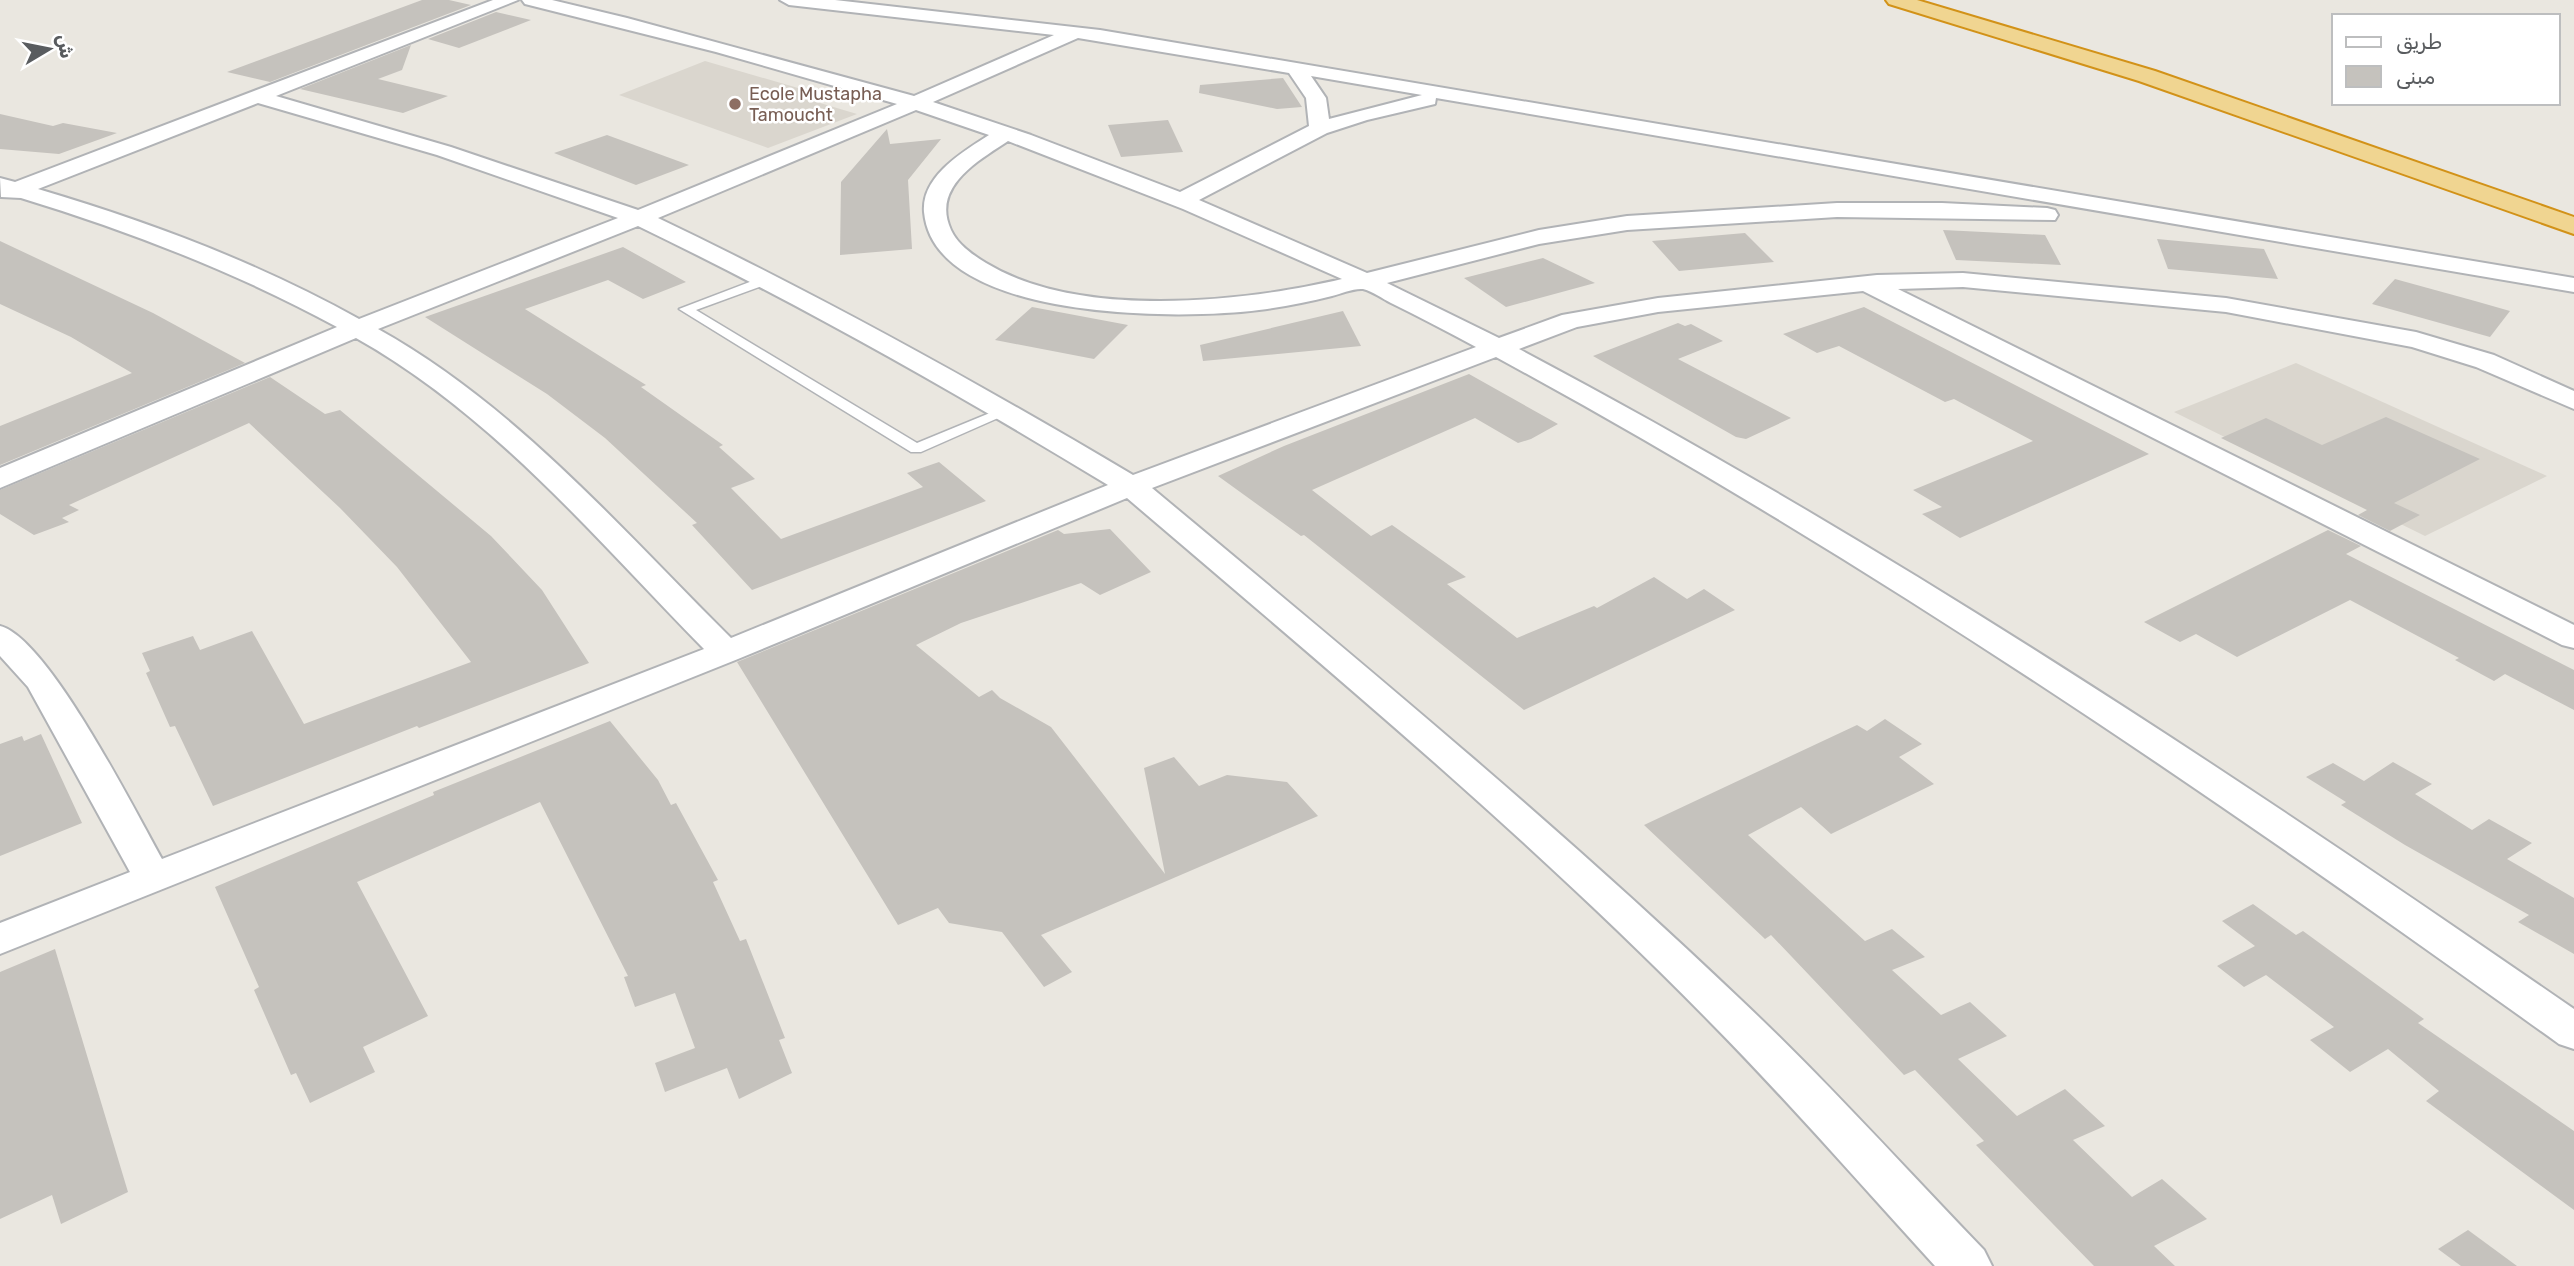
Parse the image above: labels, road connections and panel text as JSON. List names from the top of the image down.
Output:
{
  "places": ["Ecole Mustapha Tamoucht"],
  "legend": ["طريق", "مبنى"],
  "north": "right"
}
